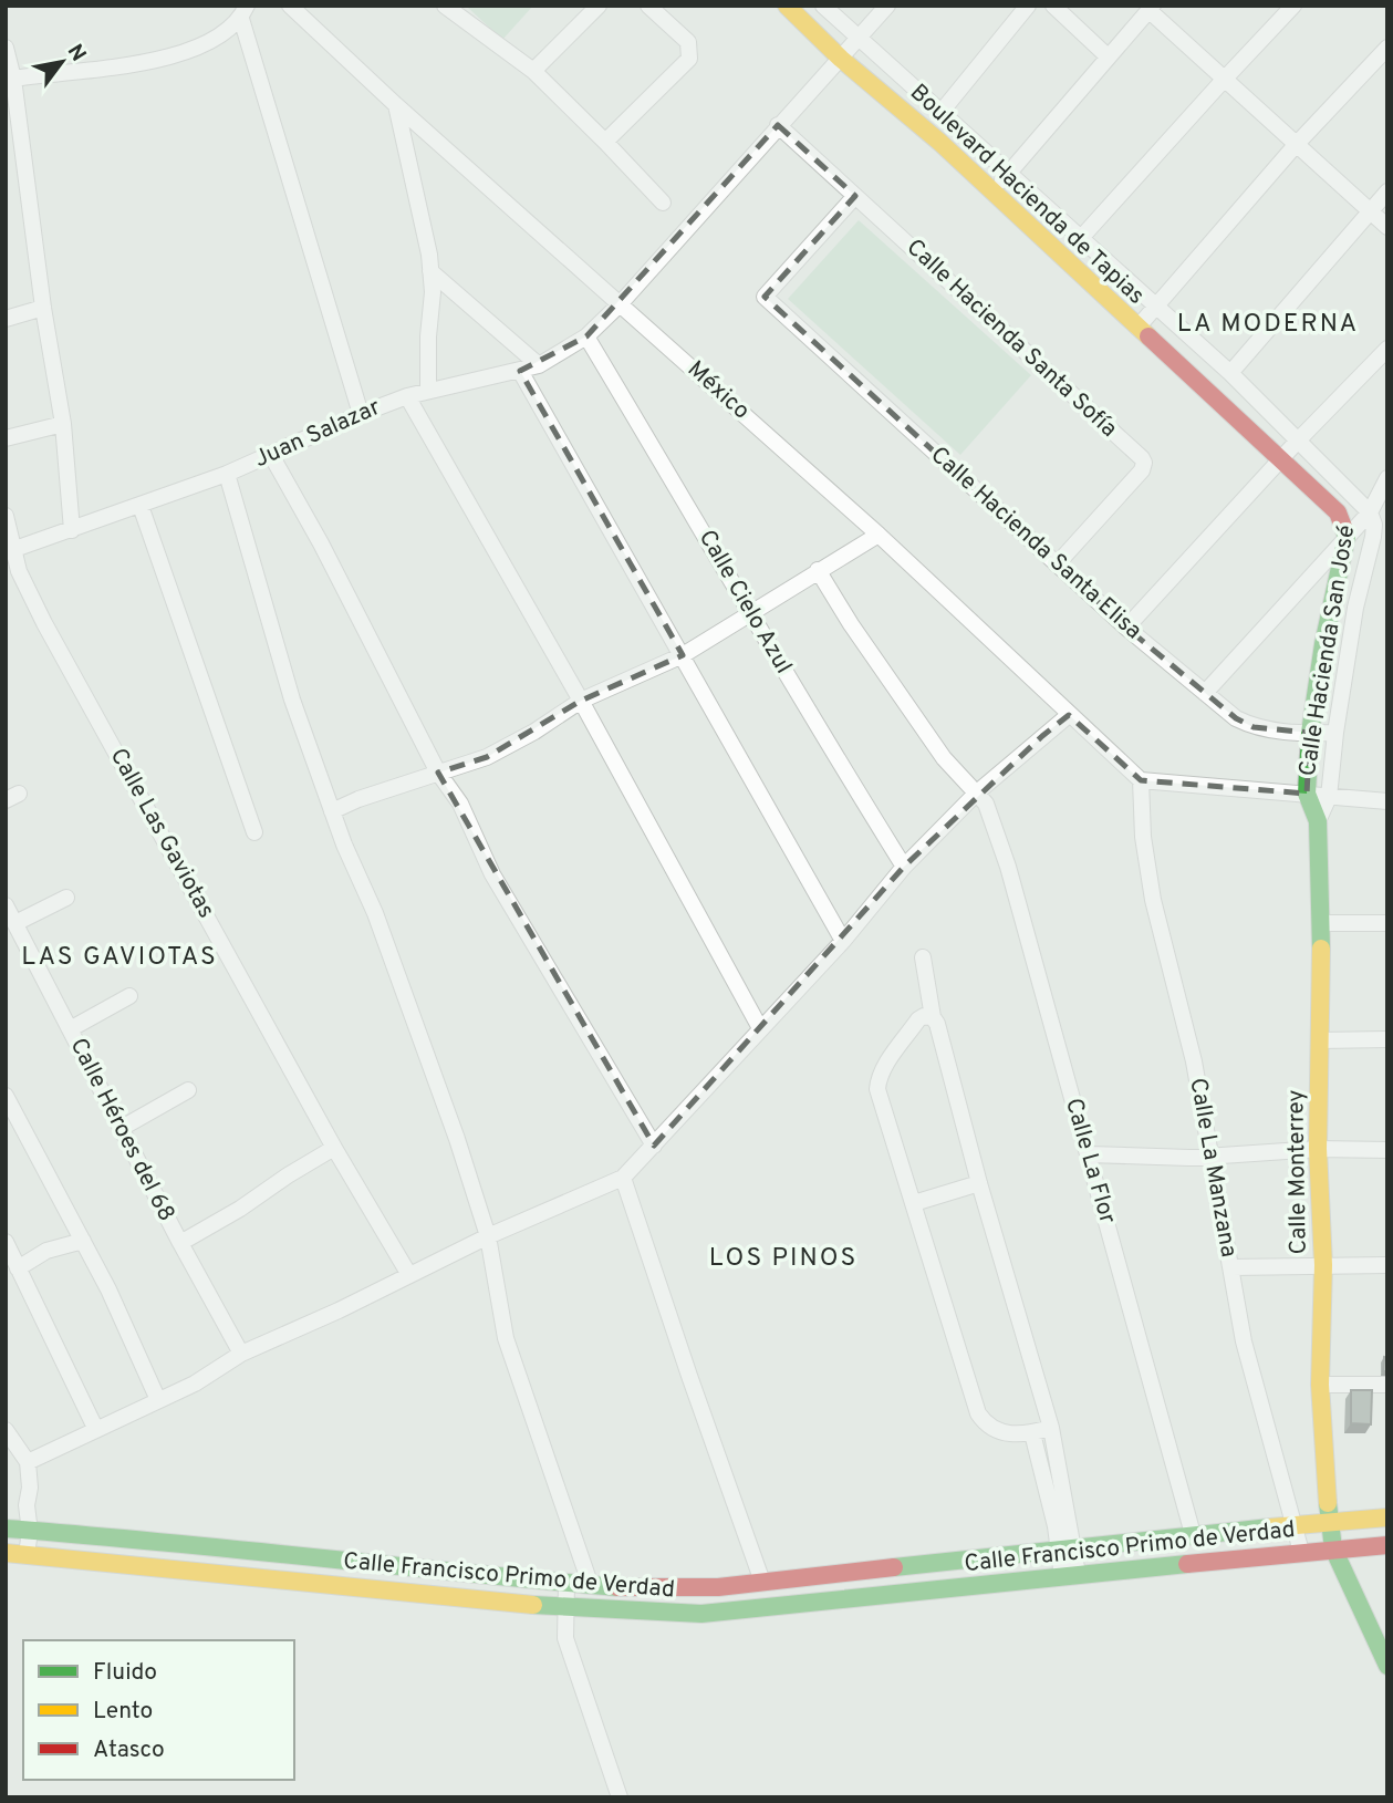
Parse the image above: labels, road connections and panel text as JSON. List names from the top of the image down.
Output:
{
  "streets": {
    "main road": [
      "Boulevard Hacienda de Tapias",
      "Calle Hacienda San José",
      "Calle Monterrey",
      "Calle Francisco Primo de Verdad"
    ],
    "street": [
      "Calle Hacienda Santa Sofía",
      "México",
      "Juan Salazar",
      "Calle Hacienda Santa Elisa",
      "Calle Cielo Azul",
      "Calle Las Gaviotas",
      "Calle Héroes del 68",
      "Calle La Flor",
      "Calle La Manzana"
    ]
  },
  "crossings": [
    ["Boulevard Hacienda de Tapias", "Juan Salazar"],
    ["Boulevard Hacienda de Tapias", "Calle Hacienda San José"],
    ["Calle Hacienda Santa Sofía", "Juan Salazar"],
    ["Calle Hacienda Santa Sofía", "Calle Hacienda Santa Elisa"],
    ["México", "Juan Salazar"],
    ["México", "Calle La Manzana"],
    ["Juan Salazar", "Calle Cielo Azul"],
    ["Juan Salazar", "Calle Las Gaviotas"],
    ["Calle Hacienda Santa Elisa", "Calle Hacienda San José"],
    ["Calle Hacienda San José", "Calle Monterrey"],
    ["Calle La Flor", "Calle Francisco Primo de Verdad"],
    ["Calle La Manzana", "Calle Francisco Primo de Verdad"],
    ["Calle Monterrey", "Calle Francisco Primo de Verdad"]
  ],
  "districts": ["LA MODERNA", "LAS GAVIOTAS", "LOS PINOS"],
  "legend": ["Fluido", "Lento", "Atasco"],
  "north": "top right"
}
